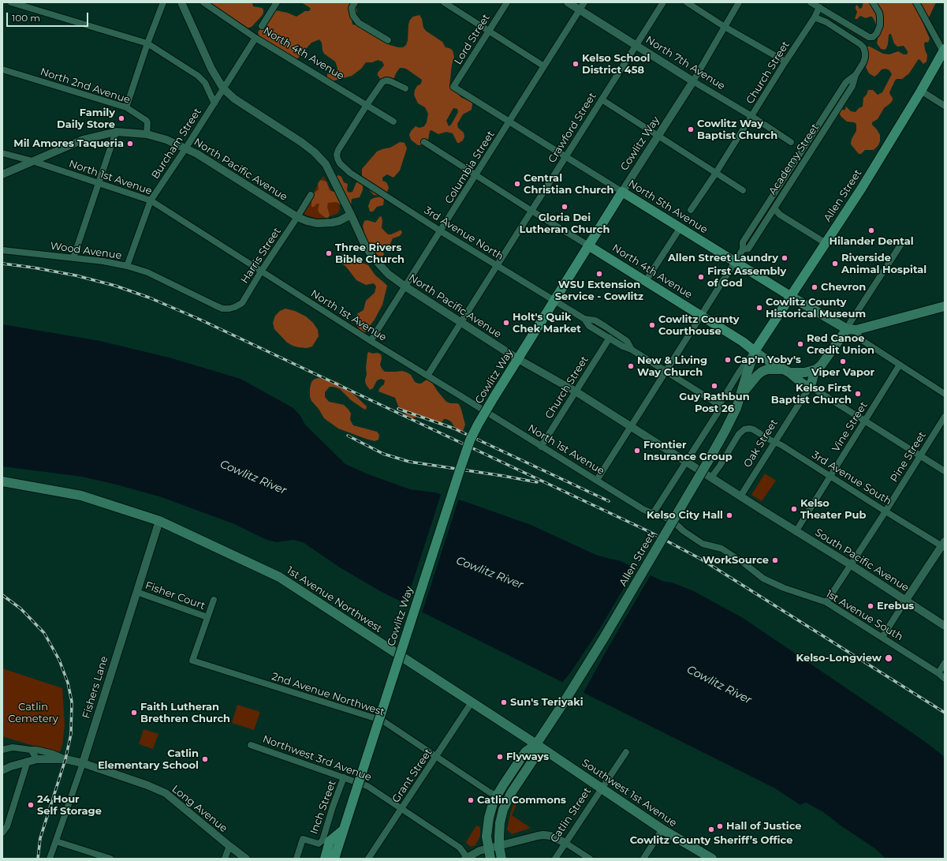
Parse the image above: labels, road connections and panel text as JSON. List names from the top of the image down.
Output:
{
  "streets": {
    "main road": [
      "North 4th Avenue",
      "Cowlitz Way",
      "Allen Street",
      "North 5th Avenue",
      "1st Avenue Northwest",
      "Southwest 1st Avenue"
    ],
    "street": [
      "Lord Street",
      "North 7th Avenue",
      "Church Street",
      "North 2nd Avenue",
      "Crawford Street",
      "Burcham Street",
      "Academy Street",
      "Columbia Street",
      "North Pacific Avenue",
      "North 1st Avenue",
      "3rd Avenue North",
      "Wood Avenue",
      "Harris Street",
      "Vine Street",
      "Oak Street",
      "Pine Street",
      "3rd Avenue South",
      "South Pacific Avenue",
      "Fisher Court",
      "1st Avenue South",
      "Fishers Lane",
      "2nd Avenue Northwest",
      "Northwest 3rd Avenue",
      "Grant Street",
      "Inch Street",
      "Long Avenue",
      "Catlin Street"
    ]
  },
  "crossings": [
    ["Lord Street", "North 5th Avenue"],
    ["North 4th Avenue", "Crawford Street"],
    ["North 4th Avenue", "Burcham Street"],
    ["North 4th Avenue", "Cowlitz Way"],
    ["North 4th Avenue", "Academy Street"],
    ["North 4th Avenue", "Columbia Street"],
    ["North 4th Avenue", "Allen Street"],
    ["North 4th Avenue", "3rd Avenue North"],
    ["North 7th Avenue", "Church Street"],
    ["North 7th Avenue", "Crawford Street"],
    ["North 7th Avenue", "Cowlitz Way"],
    ["North 7th Avenue", "Columbia Street"],
    ["Church Street", "Academy Street"],
    ["Church Street", "North Pacific Avenue"],
    ["Church Street", "North 1st Avenue"],
    ["Church Street", "3rd Avenue North"],
    ["North 2nd Avenue", "North Pacific Avenue"],
    ["Crawford Street", "North Pacific Avenue"],
    ["Crawford Street", "North 1st Avenue"],
    ["Crawford Street", "North 5th Avenue"],
    ["Crawford Street", "3rd Avenue North"],
    ["Burcham Street", "North Pacific Avenue"],
    ["Burcham Street", "North 1st Avenue"],
    ["Burcham Street", "Wood Avenue"],
    ["Cowlitz Way", "North Pacific Avenue"],
    ["Cowlitz Way", "North 5th Avenue"],
    ["Cowlitz Way", "3rd Avenue North"],
    ["Academy Street", "North Pacific Avenue"],
    ["Academy Street", "North 1st Avenue"],
    ["Academy Street", "North 5th Avenue"],
    ["Academy Street", "3rd Avenue North"],
    ["Columbia Street", "North Pacific Avenue"],
    ["Columbia Street", "North 1st Avenue"],
    ["Columbia Street", "North 5th Avenue"],
    ["Columbia Street", "3rd Avenue North"],
    ["North Pacific Avenue", "North 1st Avenue"],
    ["North Pacific Avenue", "Allen Street"],
    ["North Pacific Avenue", "Harris Street"],
    ["North Pacific Avenue", "South Pacific Avenue"],
    ["North 1st Avenue", "Allen Street"],
    ["North 1st Avenue", "Harris Street"],
    ["North 1st Avenue", "1st Avenue South"],
    ["Allen Street", "North 5th Avenue"],
    ["Allen Street", "3rd Avenue North"],
    ["Allen Street", "1st Avenue Northwest"],
    ["Allen Street", "Southwest 1st Avenue"],
    ["Wood Avenue", "Harris Street"],
    ["Vine Street", "3rd Avenue South"],
    ["Vine Street", "South Pacific Avenue"],
    ["Oak Street", "3rd Avenue South"],
    ["Oak Street", "South Pacific Avenue"],
    ["Pine Street", "3rd Avenue South"],
    ["Pine Street", "South Pacific Avenue"],
    ["Pine Street", "1st Avenue South"],
    ["3rd Avenue South", "South Pacific Avenue"],
    ["Fisher Court", "Fishers Lane"],
    ["Fisher Court", "2nd Avenue Northwest"],
    ["1st Avenue Northwest", "Fishers Lane"],
    ["1st Avenue Northwest", "Grant Street"],
    ["1st Avenue Northwest", "Southwest 1st Avenue"],
    ["Fishers Lane", "Long Avenue"],
    ["2nd Avenue Northwest", "Grant Street"],
    ["Northwest 3rd Avenue", "Grant Street"],
    ["Northwest 3rd Avenue", "Inch Street"],
    ["Southwest 1st Avenue", "Catlin Street"]
  ],
  "water": ["Cowlitz River"],
  "parks": ["Catlin Cemetery"],
  "places": [
    "Kelso School District 458",
    "Family Daily Store",
    "Cowlitz Way Baptist Church",
    "Mil Amores Taqueria",
    "Central Christian Church",
    "Gloria Dei Lutheran Church",
    "Hilander Dental",
    "Three Rivers Bible Church",
    "Allen Street Laundry",
    "Riverside Animal Hospital",
    "WSU Extension Service - Cowlitz",
    "First Assembly of God",
    "Chevron",
    "Cowlitz County Historical Museum",
    "Holt's Quik Chek Market",
    "Cowlitz County Courthouse",
    "Red Canoe Credit Union",
    "Cap'n Yoby's",
    "Viper Vapor",
    "New & Living Way Church",
    "Guy Rathbun Post 26",
    "Kelso First Baptist Church",
    "Frontier Insurance Group",
    "Kelso Theater Pub",
    "Kelso City Hall",
    "WorkSource",
    "Erebus",
    "Kelso-Longview",
    "Sun's Teriyaki",
    "Faith Lutheran Brethren Church",
    "Flyways",
    "Catlin Elementary School",
    "Catlin Commons",
    "24 Hour Self Storage",
    "Hall of Justice",
    "Cowlitz County Sheriff’s Office"
  ],
  "scale_bar": "100 m"
}
